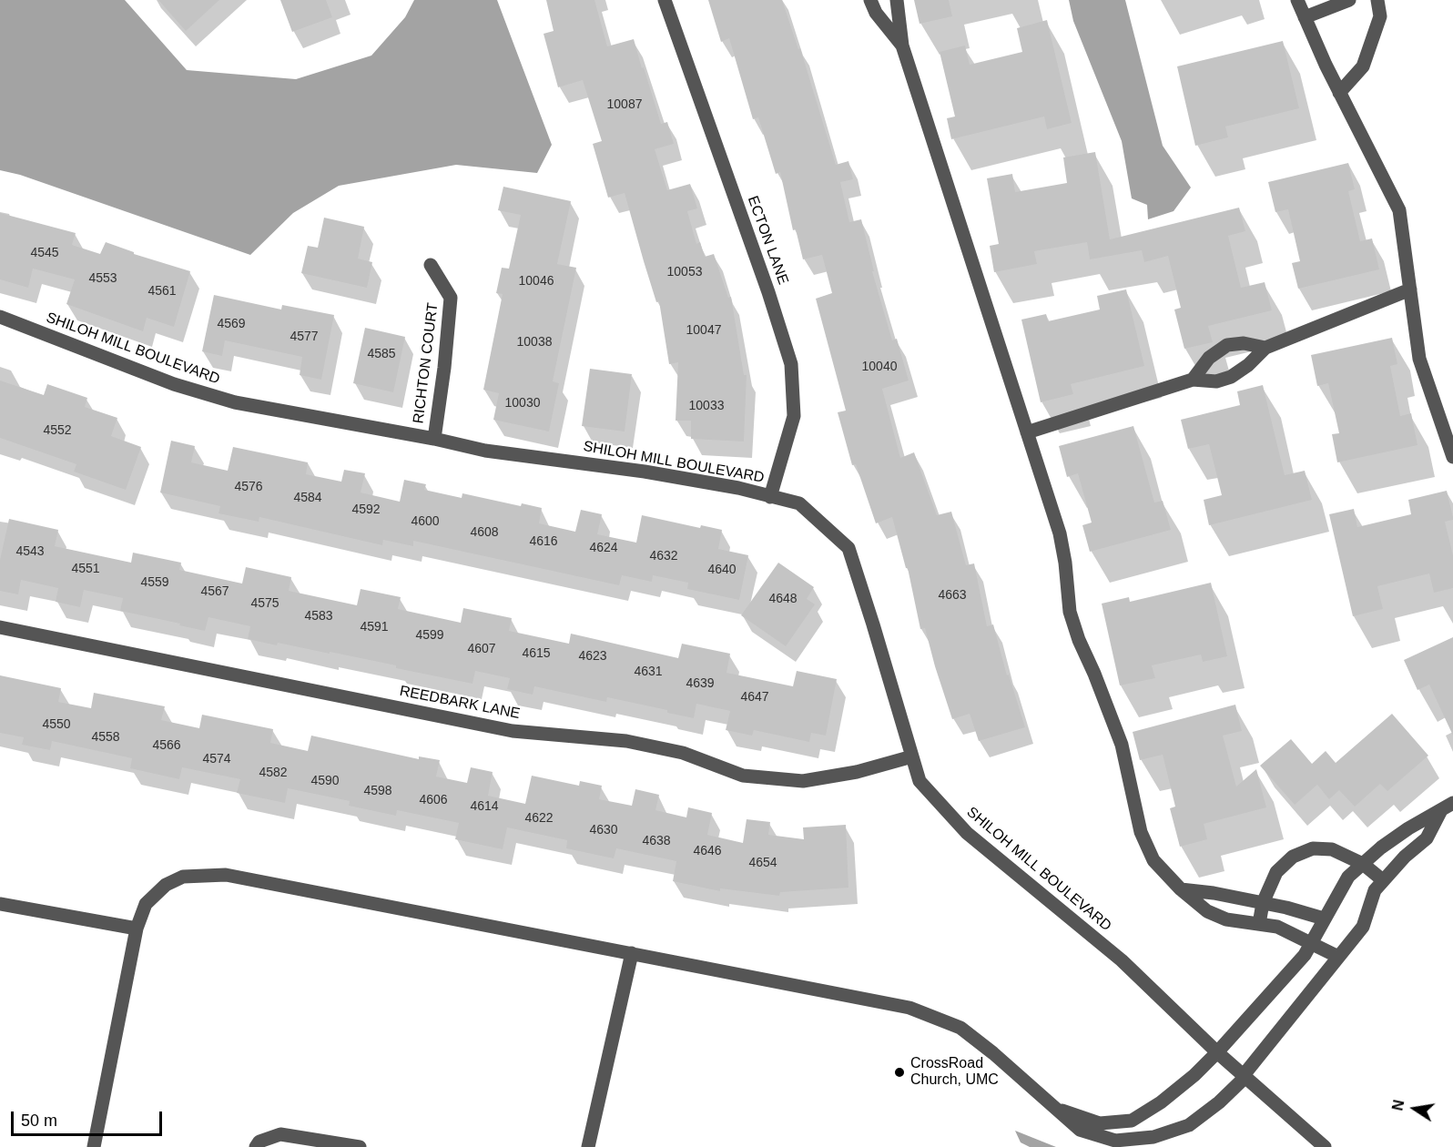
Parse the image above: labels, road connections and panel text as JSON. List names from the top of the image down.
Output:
{
  "streets": {
    "street": [
      "ECTON LANE",
      "SHILOH MILL BOULEVARD",
      "RICHTON COURT",
      "REEDBARK LANE"
    ]
  },
  "crossings": [
    ["ECTON LANE", "SHILOH MILL BOULEVARD"],
    ["SHILOH MILL BOULEVARD", "RICHTON COURT"],
    ["SHILOH MILL BOULEVARD", "REEDBARK LANE"]
  ],
  "places": ["CrossRoad Church, UMC"],
  "house_numbers": [
    "10087",
    "4545",
    "10053",
    "4553",
    "10046",
    "4561",
    "4569",
    "10047",
    "4577",
    "10038",
    "4585",
    "10040",
    "10030",
    "10033",
    "4552",
    "4576",
    "4584",
    "4592",
    "4600",
    "4608",
    "4616",
    "4624",
    "4543",
    "4632",
    "4551",
    "4640",
    "4559",
    "4567",
    "4663",
    "4648",
    "4575",
    "4583",
    "4591",
    "4599",
    "4607",
    "4615",
    "4623",
    "4631",
    "4639",
    "4647",
    "4550",
    "4558",
    "4566",
    "4574",
    "4582",
    "4590",
    "4598",
    "4606",
    "4614",
    "4622",
    "4630",
    "4638",
    "4646",
    "4654"
  ],
  "scale_bar": "50 m",
  "north": "left"
}
